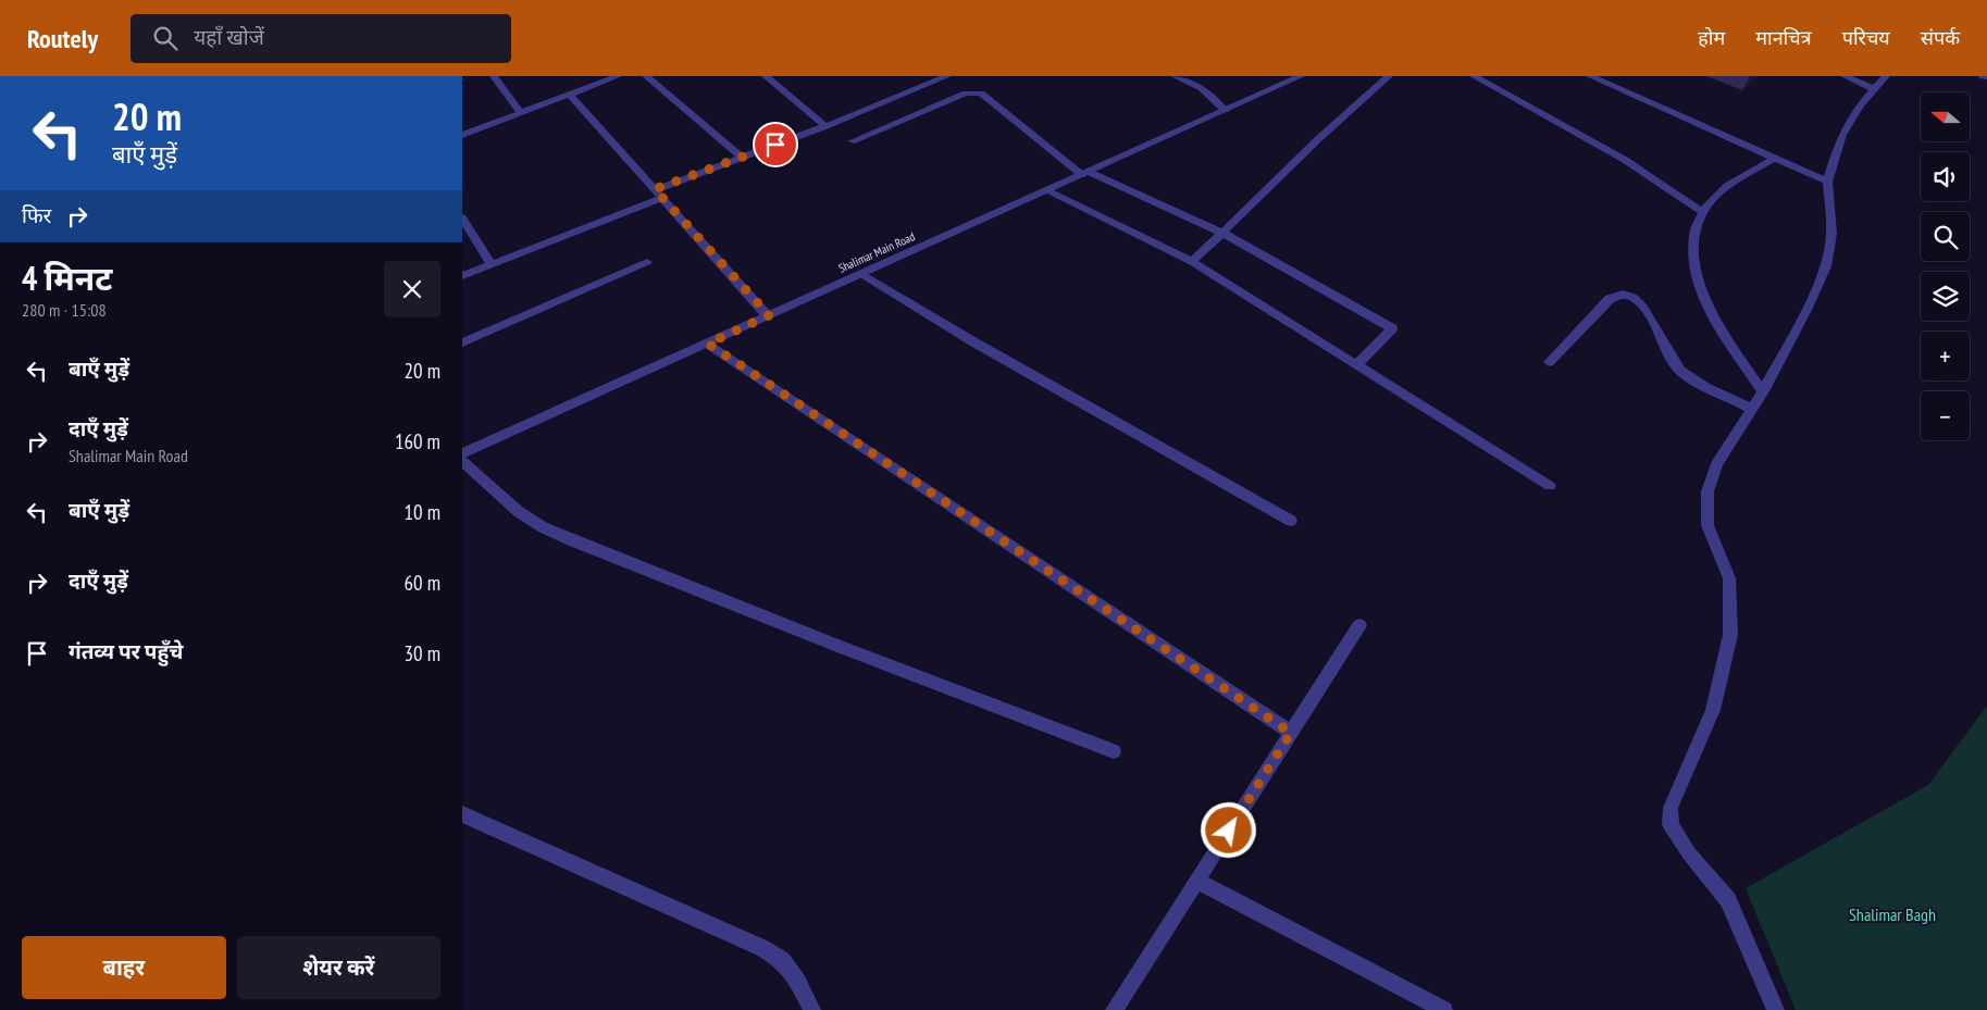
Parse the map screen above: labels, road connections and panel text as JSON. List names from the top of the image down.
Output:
{
  "streets": {
    "street": ["Shalimar Main Road"]
  },
  "parks": ["Shalimar Bagh"],
  "north": "left",
  "page": {
    "header": "Routely",
    "search": "यहाँ खोजें",
    "nav": [
      "होम",
      "मानचित्र",
      "परिचय",
      "संपर्क"
    ],
    "turn": ["20 m", "बाएँ मुड़ें"],
    "map_buttons": ["+", "−"],
    "then": "फिर",
    "heading": ["4 मिनट", "280 m · 15:08"],
    "list": [
      {
        "name": "बाएँ मुड़ें",
        "value": "20 m"
      },
      {
        "name": "दाएँ मुड़ें",
        "note": "Shalimar Main Road",
        "value": "160 m"
      },
      {
        "name": "बाएँ मुड़ें",
        "value": "10 m"
      },
      {
        "name": "दाएँ मुड़ें",
        "value": "60 m"
      },
      {
        "name": "गंतव्य पर पहुँचे",
        "value": "30 m"
      }
    ],
    "buttons": ["बाहर", "शेयर करें"]
  }
}
